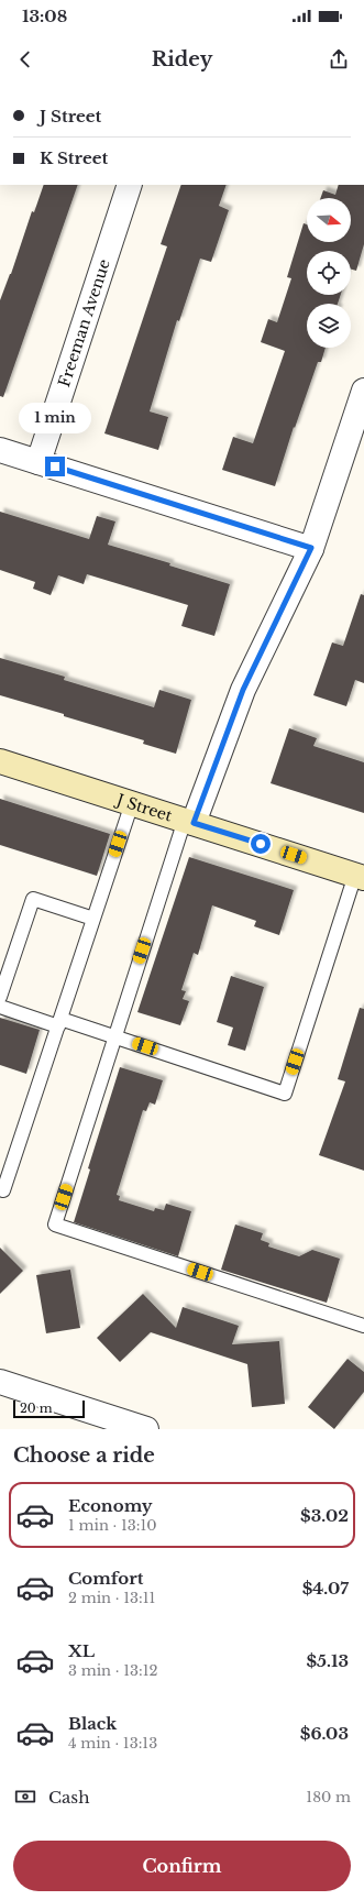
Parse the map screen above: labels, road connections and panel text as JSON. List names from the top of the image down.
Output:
{
  "streets": {
    "street": ["Freeman Avenue", "J Street"]
  },
  "scale_bar": "20 m",
  "north": "right",
  "page": {
    "status": "13:08",
    "header": "Ridey",
    "banner": ["J Street", "K Street"],
    "bubble": "1 min",
    "scale": "20 m",
    "heading": "Choose a ride",
    "list": [
      {
        "name": "Economy",
        "note": "1 min · 13:10",
        "value": "$3.02"
      },
      {
        "name": "Comfort",
        "note": "2 min · 13:11",
        "value": "$4.07"
      },
      {
        "name": "XL",
        "note": "3 min · 13:12",
        "value": "$5.13"
      },
      {
        "name": "Black",
        "note": "4 min · 13:13",
        "value": "$6.03"
      }
    ],
    "pay": ["Cash", "180 m"],
    "buttons": "Confirm"
  }
}
